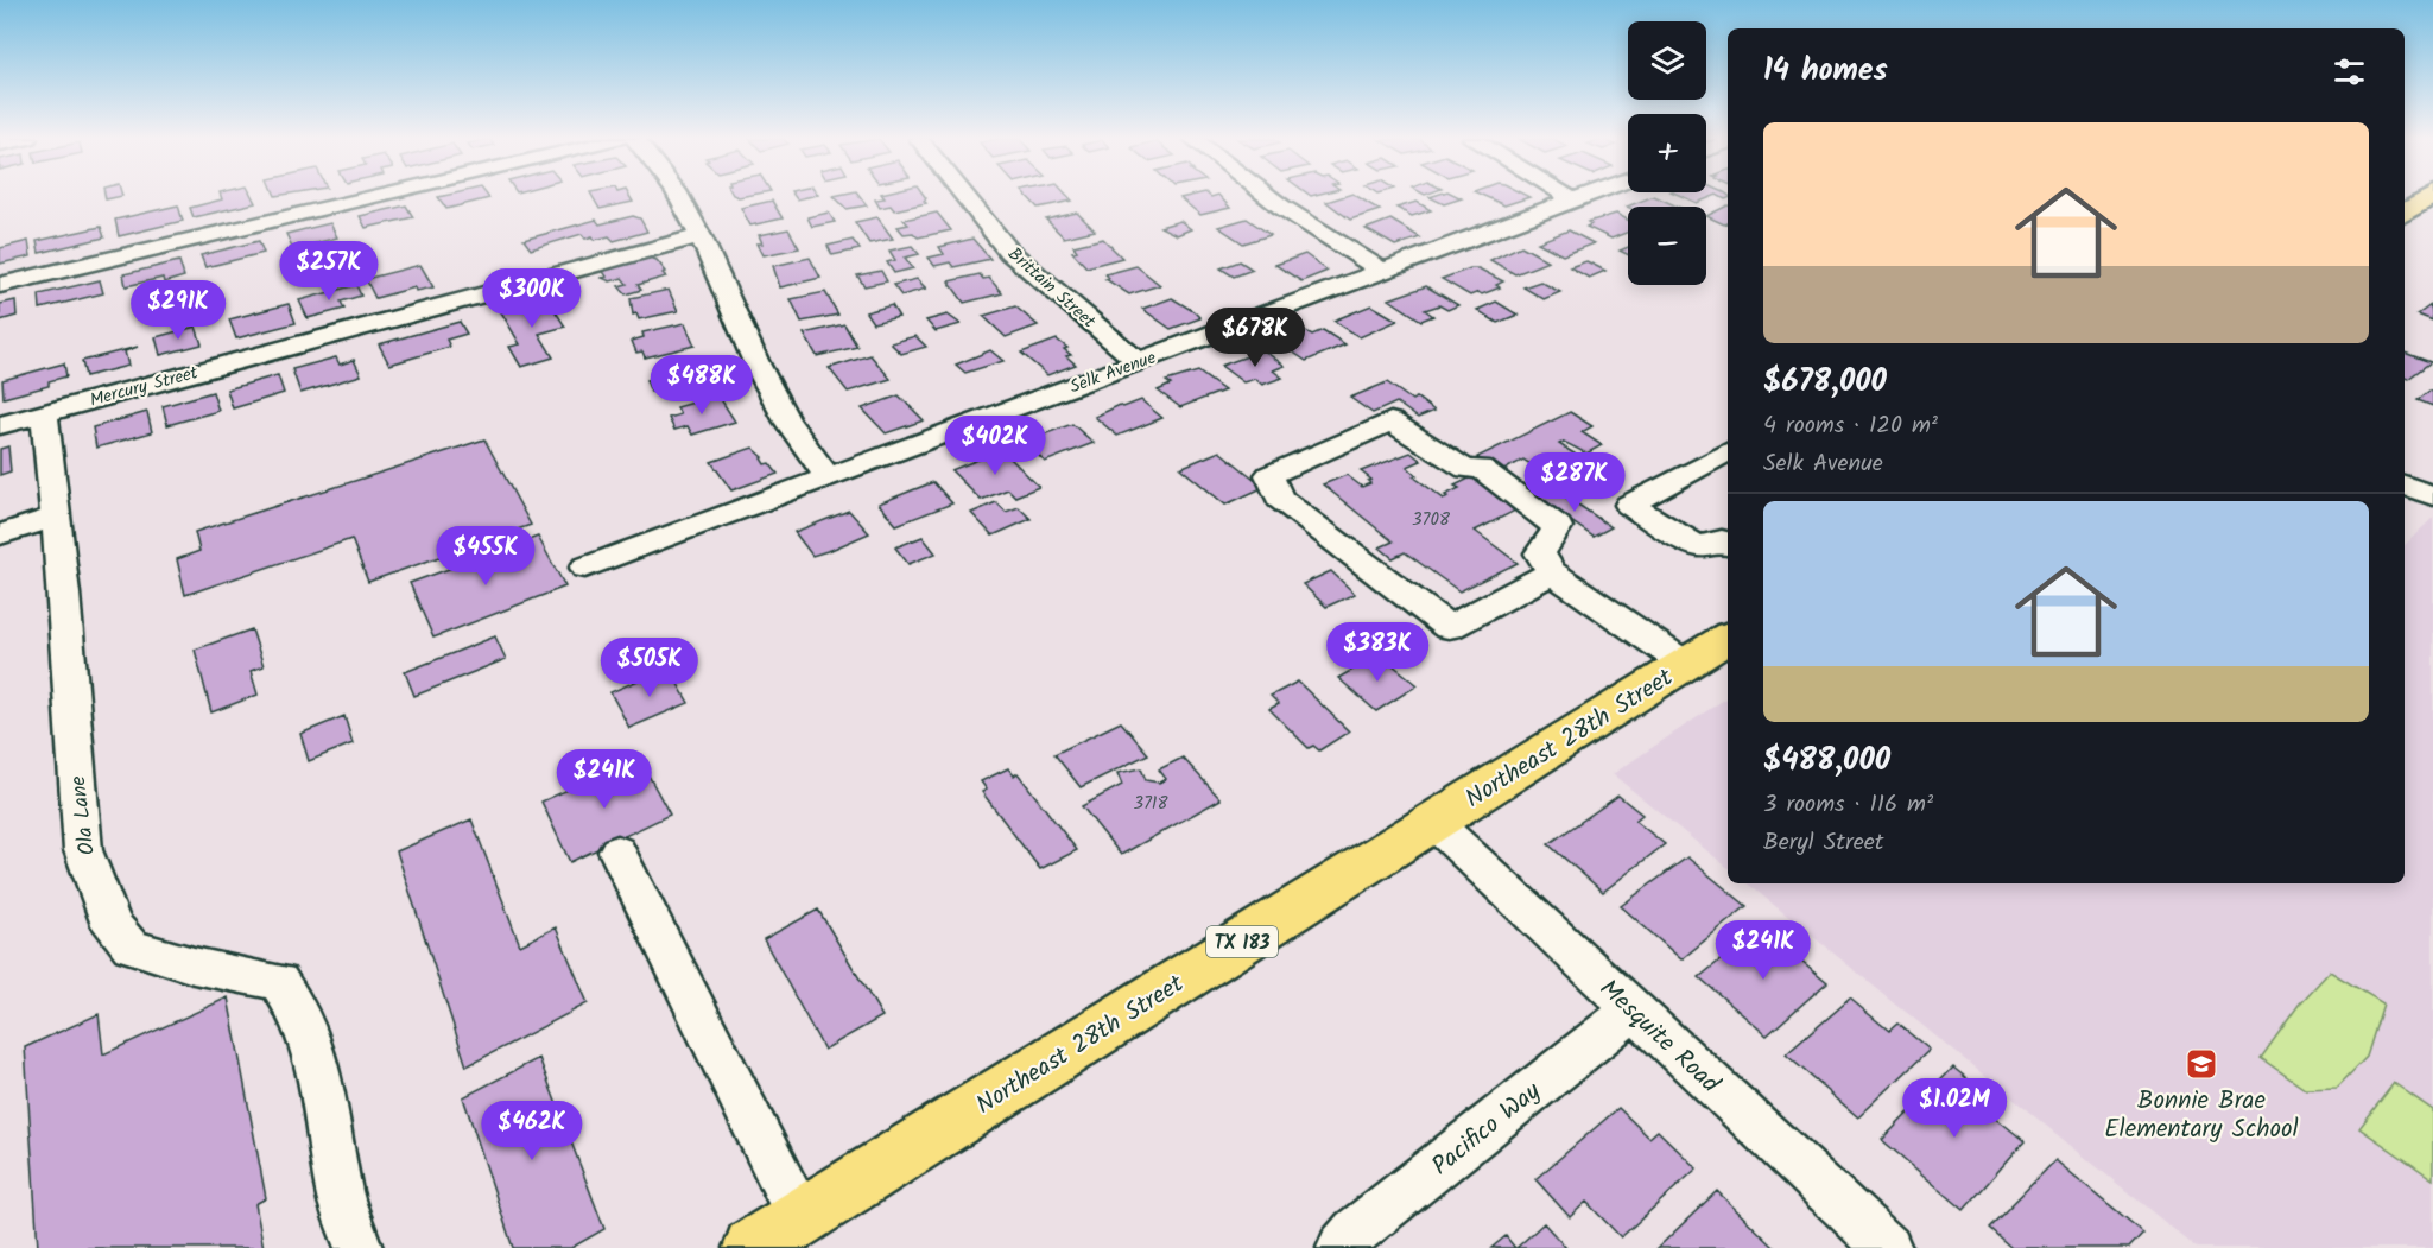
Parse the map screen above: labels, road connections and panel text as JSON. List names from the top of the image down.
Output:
{
  "streets": {
    "main road": ["Northeast 28th Street", "TX 183"],
    "street": [
      "Brittain Street",
      "Selk Avenue",
      "Mercury Street",
      "Ola Lane",
      "Mesquite Road",
      "Pacifico Way"
    ]
  },
  "crossings": [
    ["Brittain Street", "Selk Avenue"],
    ["Mercury Street", "Ola Lane"],
    ["Northeast 28th Street", "Mesquite Road"],
    ["Mesquite Road", "Pacifico Way"]
  ],
  "places": {
    "school or university": ["Bonnie Brae Elementary School"]
  },
  "house_numbers": ["3708", "3718"],
  "page": {
    "map_buttons": ["+", "−"],
    "heading": "14 homes",
    "list": [
      {
        "name": "$678,000",
        "note": "4 rooms · 120 m² · Selk Avenue"
      },
      {
        "name": "$488,000",
        "note": "3 rooms · 116 m² · Beryl Street"
      }
    ],
    "price": [
      "$257K",
      "$300K",
      "$291K",
      "$678K",
      "$488K",
      "$402K",
      "$287K",
      "$455K",
      "$383K",
      "$505K",
      "$241K",
      "$241K",
      "$1.02M",
      "$462K"
    ]
  }
}
